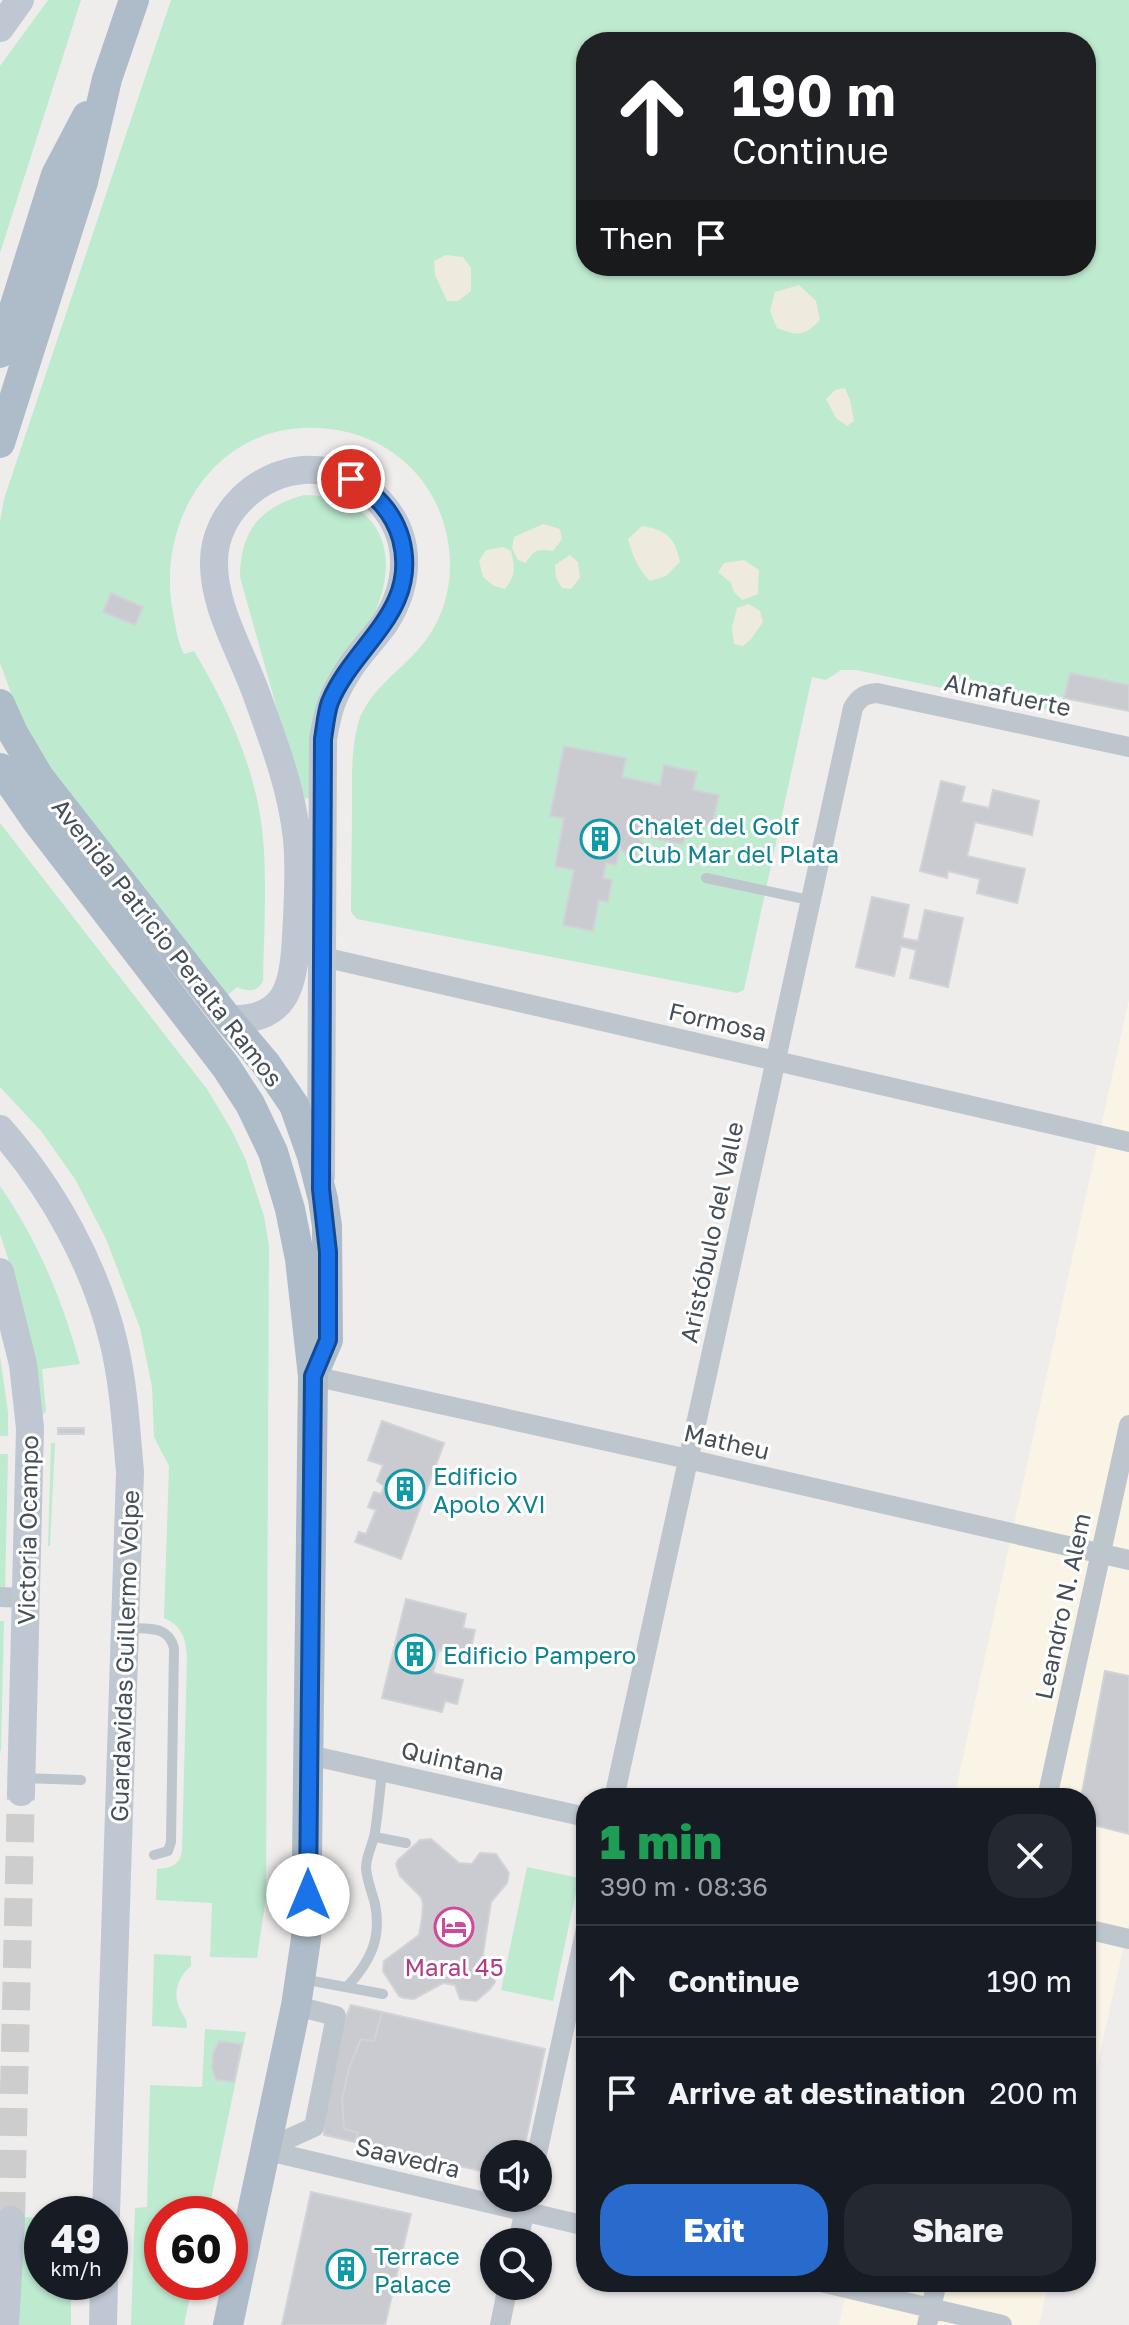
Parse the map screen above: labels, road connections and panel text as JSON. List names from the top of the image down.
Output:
{
  "streets": {
    "main road": ["Avenida Patricio Peralta Ramos", "Victoria Ocampo", "Guardavidas Guillermo Volpe"],
    "street": [
      "Almafuerte",
      "Formosa",
      "Aristóbulo del Valle",
      "Matheu",
      "Leandro N. Alem",
      "Quintana",
      "Saavedra"
    ]
  },
  "crossings": [
    ["Almafuerte", "Aristóbulo del Valle"],
    ["Avenida Patricio Peralta Ramos", "Matheu"],
    ["Avenida Patricio Peralta Ramos", "Quintana"],
    ["Avenida Patricio Peralta Ramos", "Saavedra"],
    ["Formosa", "Aristóbulo del Valle"],
    ["Aristóbulo del Valle", "Matheu"],
    ["Matheu", "Leandro N. Alem"]
  ],
  "places": {
    "building": [
      "Chalet del Golf Club Mar del Plata",
      "Edificio Apolo XVI",
      "Edificio Pampero",
      "Terrace Palace"
    ],
    "hotel": ["Maral 45"]
  },
  "page": {
    "turn": ["190 m", "Continue"],
    "then": "Then",
    "heading": ["1 min", "390 m · 08:36"],
    "list": [
      {
        "name": "Continue",
        "value": "190 m"
      },
      {
        "name": "Arrive at destination",
        "value": "200 m"
      }
    ],
    "buttons": ["Exit", "Share"],
    "speed": "49 km/h",
    "limit": "60"
  }
}
